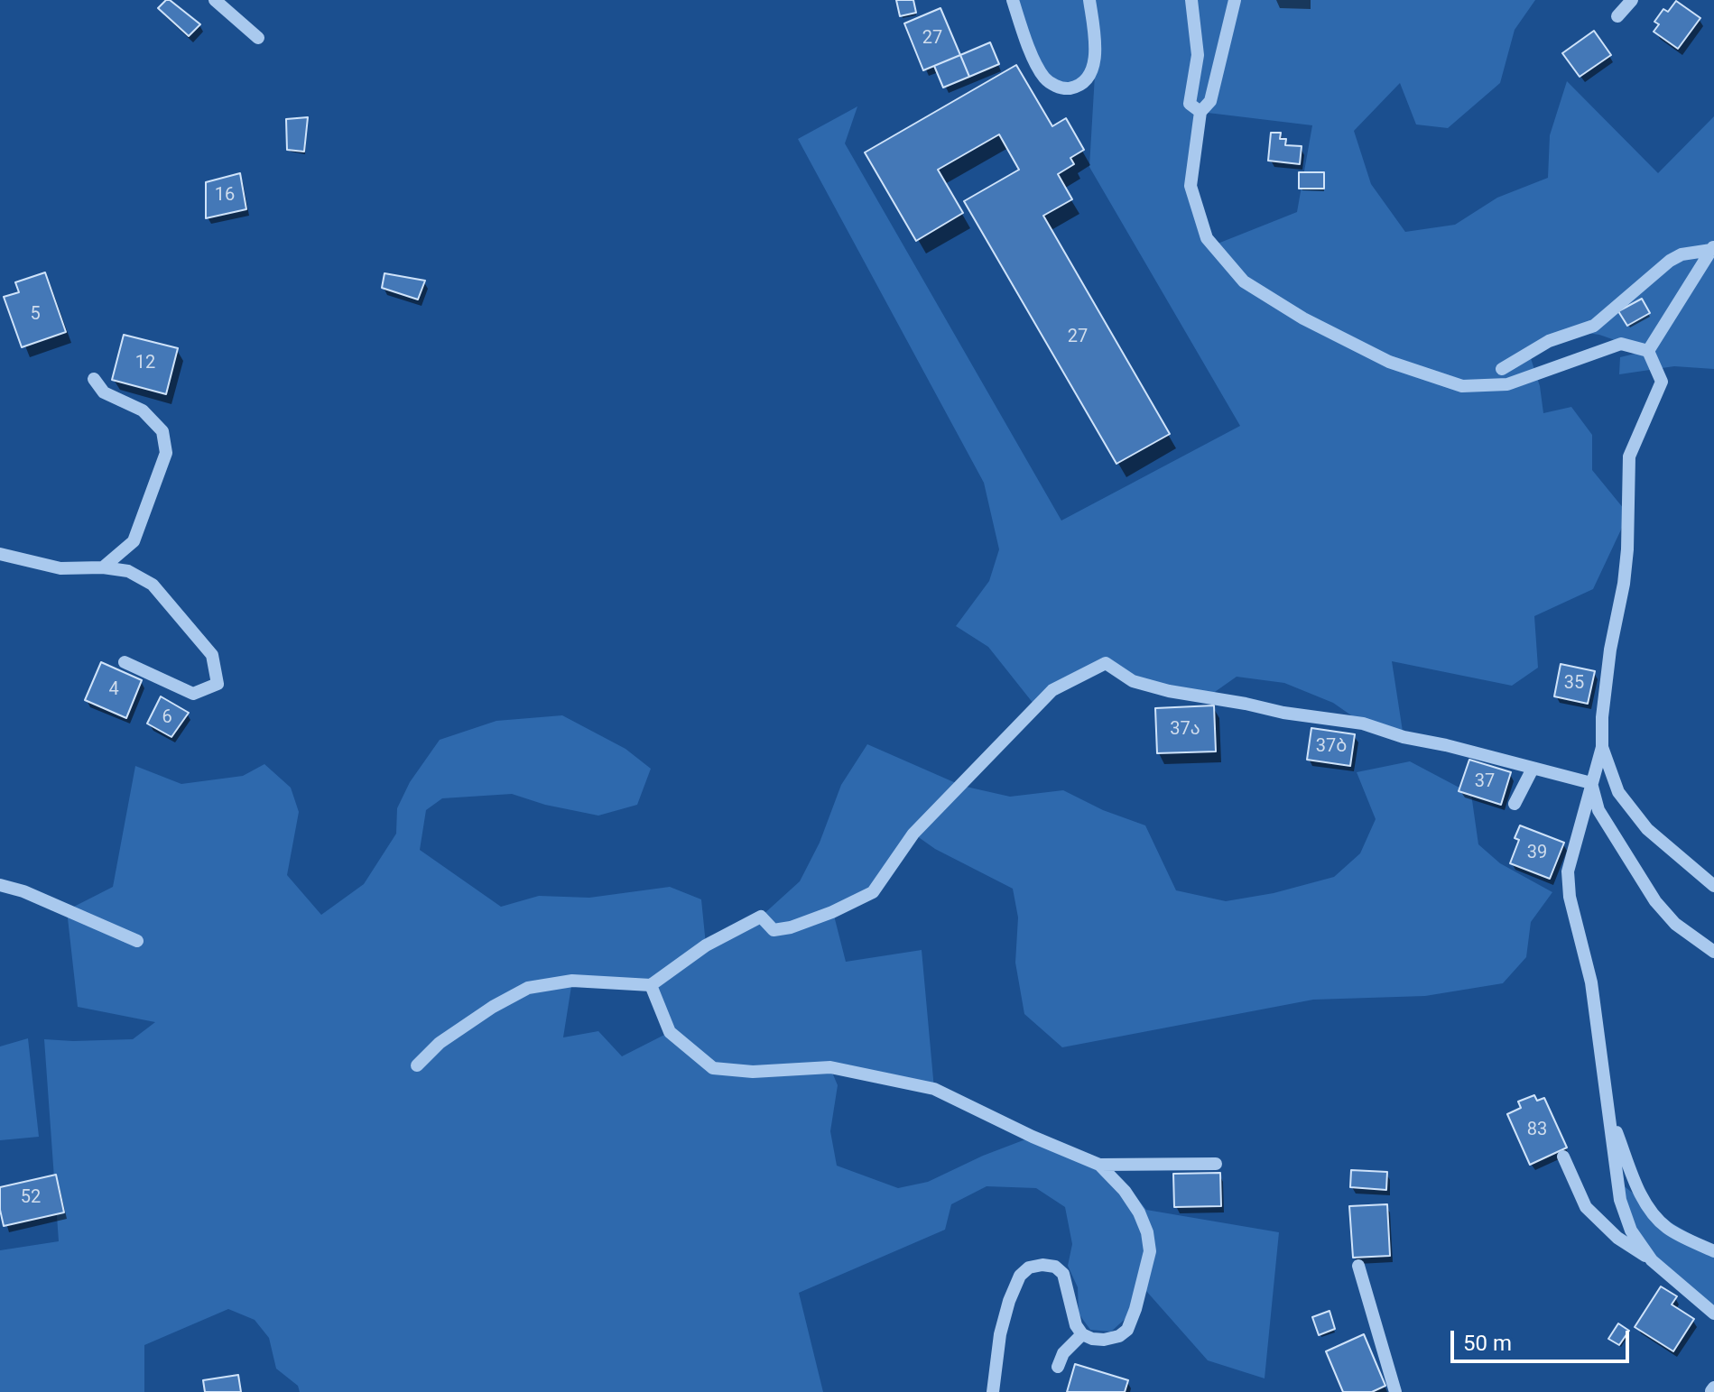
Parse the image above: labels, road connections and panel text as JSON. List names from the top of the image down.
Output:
{
  "house_numbers": [
    "27",
    "16",
    "5",
    "27",
    "12",
    "35",
    "4",
    "6",
    "37ა",
    "37ბ",
    "37",
    "39",
    "83",
    "52"
  ],
  "scale_bar": "50 m"
}
